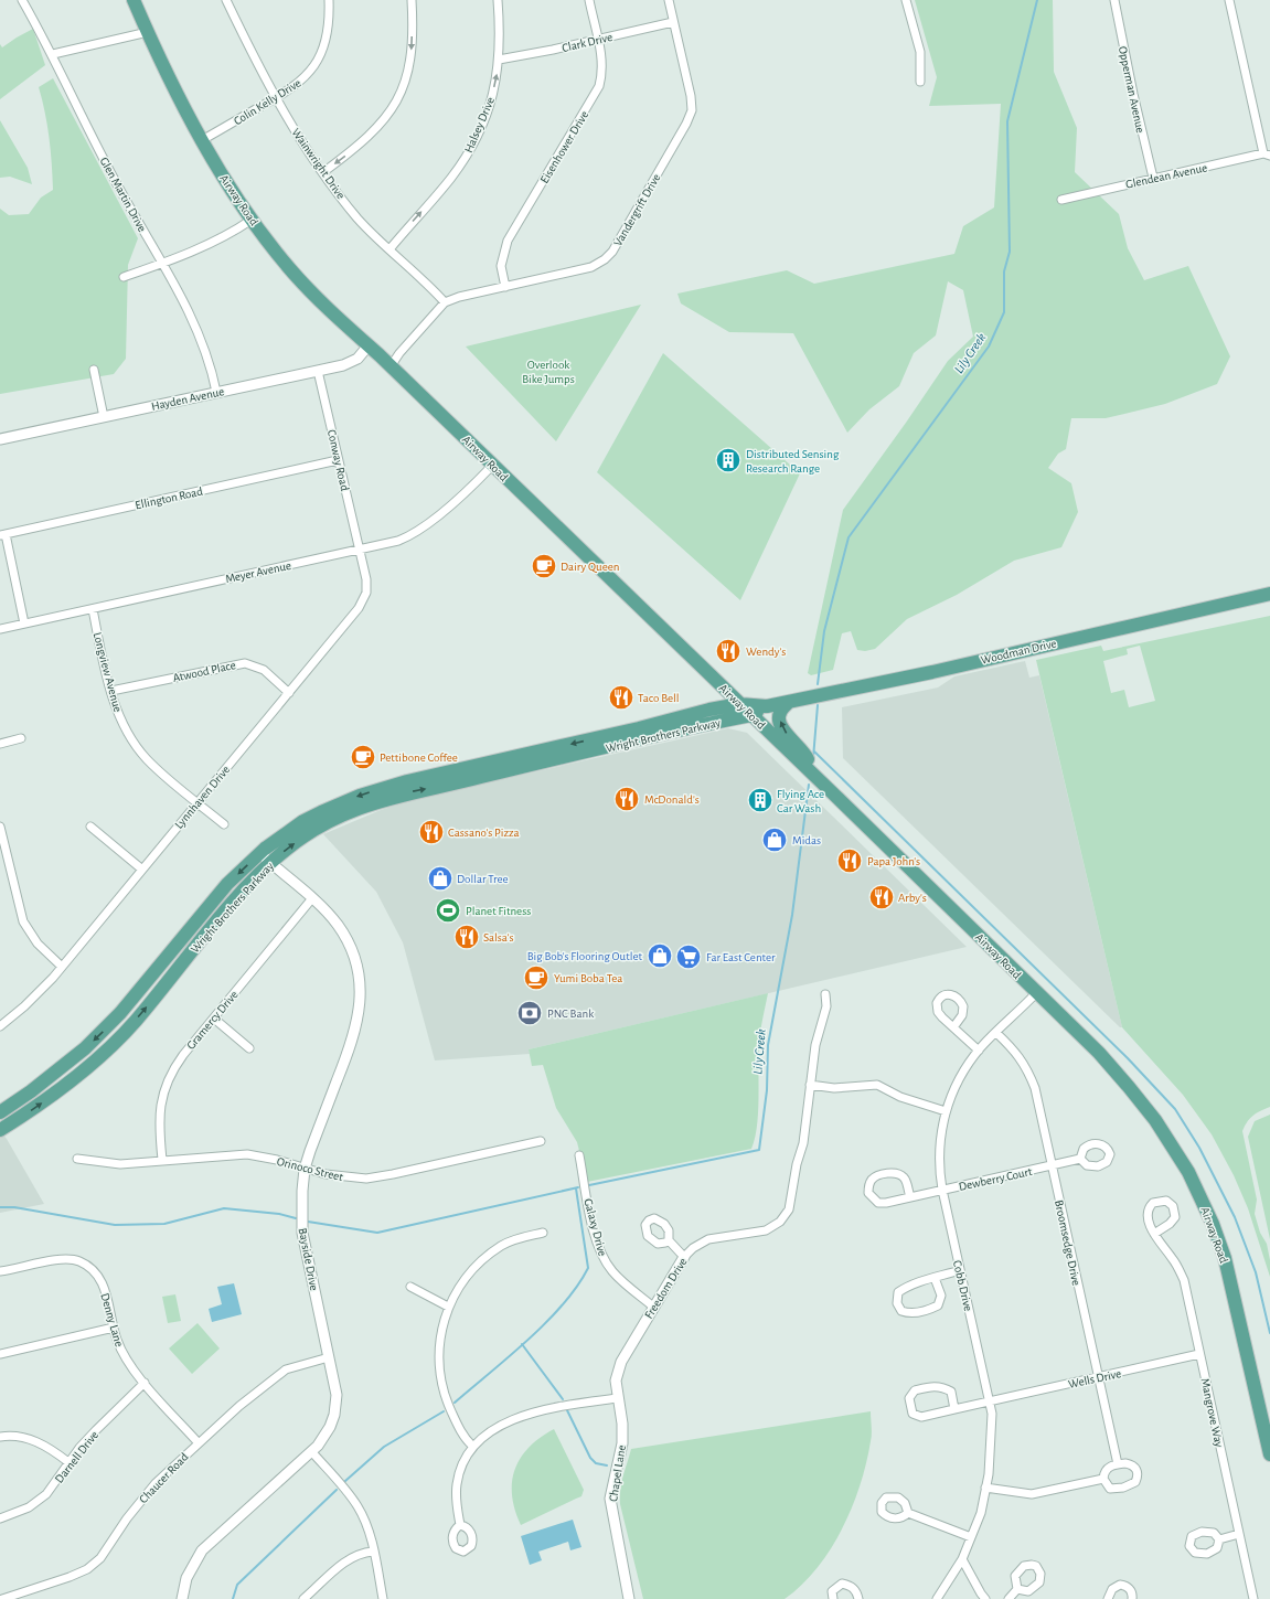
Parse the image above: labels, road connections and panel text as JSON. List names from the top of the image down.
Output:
{
  "streets": {
    "main road": ["Airway Road", "Woodman Drive", "Wright Brothers Parkway"],
    "street": [
      "Clark Drive",
      "Opperman Avenue",
      "Colin Kelly Drive",
      "Halsey Drive",
      "Eisenhower Drive",
      "Wainwright Drive",
      "Glendean Avenue",
      "Glen Martin Drive",
      "Vandergrift Drive",
      "Hayden Avenue",
      "Conway Road",
      "Ellington Road",
      "Meyer Avenue",
      "Atwood Place",
      "Longview Avenue",
      "Lynnhaven Drive",
      "Gramercy Drive",
      "Orinoco Street",
      "Dewberry Court",
      "Galaxy Drive",
      "Broomsedge Drive",
      "Bayside Drive",
      "Cobb Drive",
      "Freedom Drive",
      "Denny Lane",
      "Wells Drive",
      "Mangrove Way",
      "Darnell Drive",
      "Chapel Lane",
      "Chaucer Road"
    ]
  },
  "crossings": [
    ["Clark Drive", "Halsey Drive"],
    ["Clark Drive", "Eisenhower Drive"],
    ["Clark Drive", "Vandergrift Drive"],
    ["Opperman Avenue", "Glendean Avenue"],
    ["Colin Kelly Drive", "Wainwright Drive"],
    ["Colin Kelly Drive", "Airway Road"],
    ["Halsey Drive", "Wainwright Drive"],
    ["Eisenhower Drive", "Vandergrift Drive"],
    ["Wainwright Drive", "Vandergrift Drive"],
    ["Glen Martin Drive", "Hayden Avenue"],
    ["Airway Road", "Hayden Avenue"],
    ["Airway Road", "Meyer Avenue"],
    ["Airway Road", "Wright Brothers Parkway"],
    ["Airway Road", "Cobb Drive"],
    ["Hayden Avenue", "Conway Road"],
    ["Conway Road", "Ellington Road"],
    ["Conway Road", "Meyer Avenue"],
    ["Conway Road", "Lynnhaven Drive"],
    ["Meyer Avenue", "Longview Avenue"],
    ["Meyer Avenue", "Lynnhaven Drive"],
    ["Woodman Drive", "Wright Brothers Parkway"],
    ["Atwood Place", "Longview Avenue"],
    ["Atwood Place", "Lynnhaven Drive"],
    ["Longview Avenue", "Lynnhaven Drive"],
    ["Wright Brothers Parkway", "Bayside Drive"],
    ["Gramercy Drive", "Orinoco Street"],
    ["Gramercy Drive", "Bayside Drive"],
    ["Orinoco Street", "Bayside Drive"],
    ["Dewberry Court", "Broomsedge Drive"],
    ["Dewberry Court", "Cobb Drive"],
    ["Galaxy Drive", "Freedom Drive"],
    ["Broomsedge Drive", "Cobb Drive"],
    ["Broomsedge Drive", "Wells Drive"],
    ["Bayside Drive", "Chaucer Road"],
    ["Cobb Drive", "Wells Drive"],
    ["Freedom Drive", "Chapel Lane"],
    ["Denny Lane", "Darnell Drive"],
    ["Denny Lane", "Chaucer Road"],
    ["Wells Drive", "Mangrove Way"]
  ],
  "one_way": ["Halsey Drive"],
  "water": ["Lily Creek"],
  "parks": ["Overlook Bike Jumps"],
  "places": {
    "building": ["Distributed Sensing Research Range", "Flying Ace Car Wash"],
    "cafe": ["Dairy Queen", "Pettibone Coffee", "Yumi Boba Tea"],
    "restaurant": [
      "Wendy's",
      "Taco Bell",
      "McDonald's",
      "Cassano's Pizza",
      "Papa John's",
      "Arby's",
      "Salsa's"
    ],
    "shop": ["Midas", "Dollar Tree", "Big Bob's Flooring Outlet"],
    "sports": ["Planet Fitness"],
    "supermarket": ["Far East Center"],
    "bank": ["PNC Bank"]
  }
}
